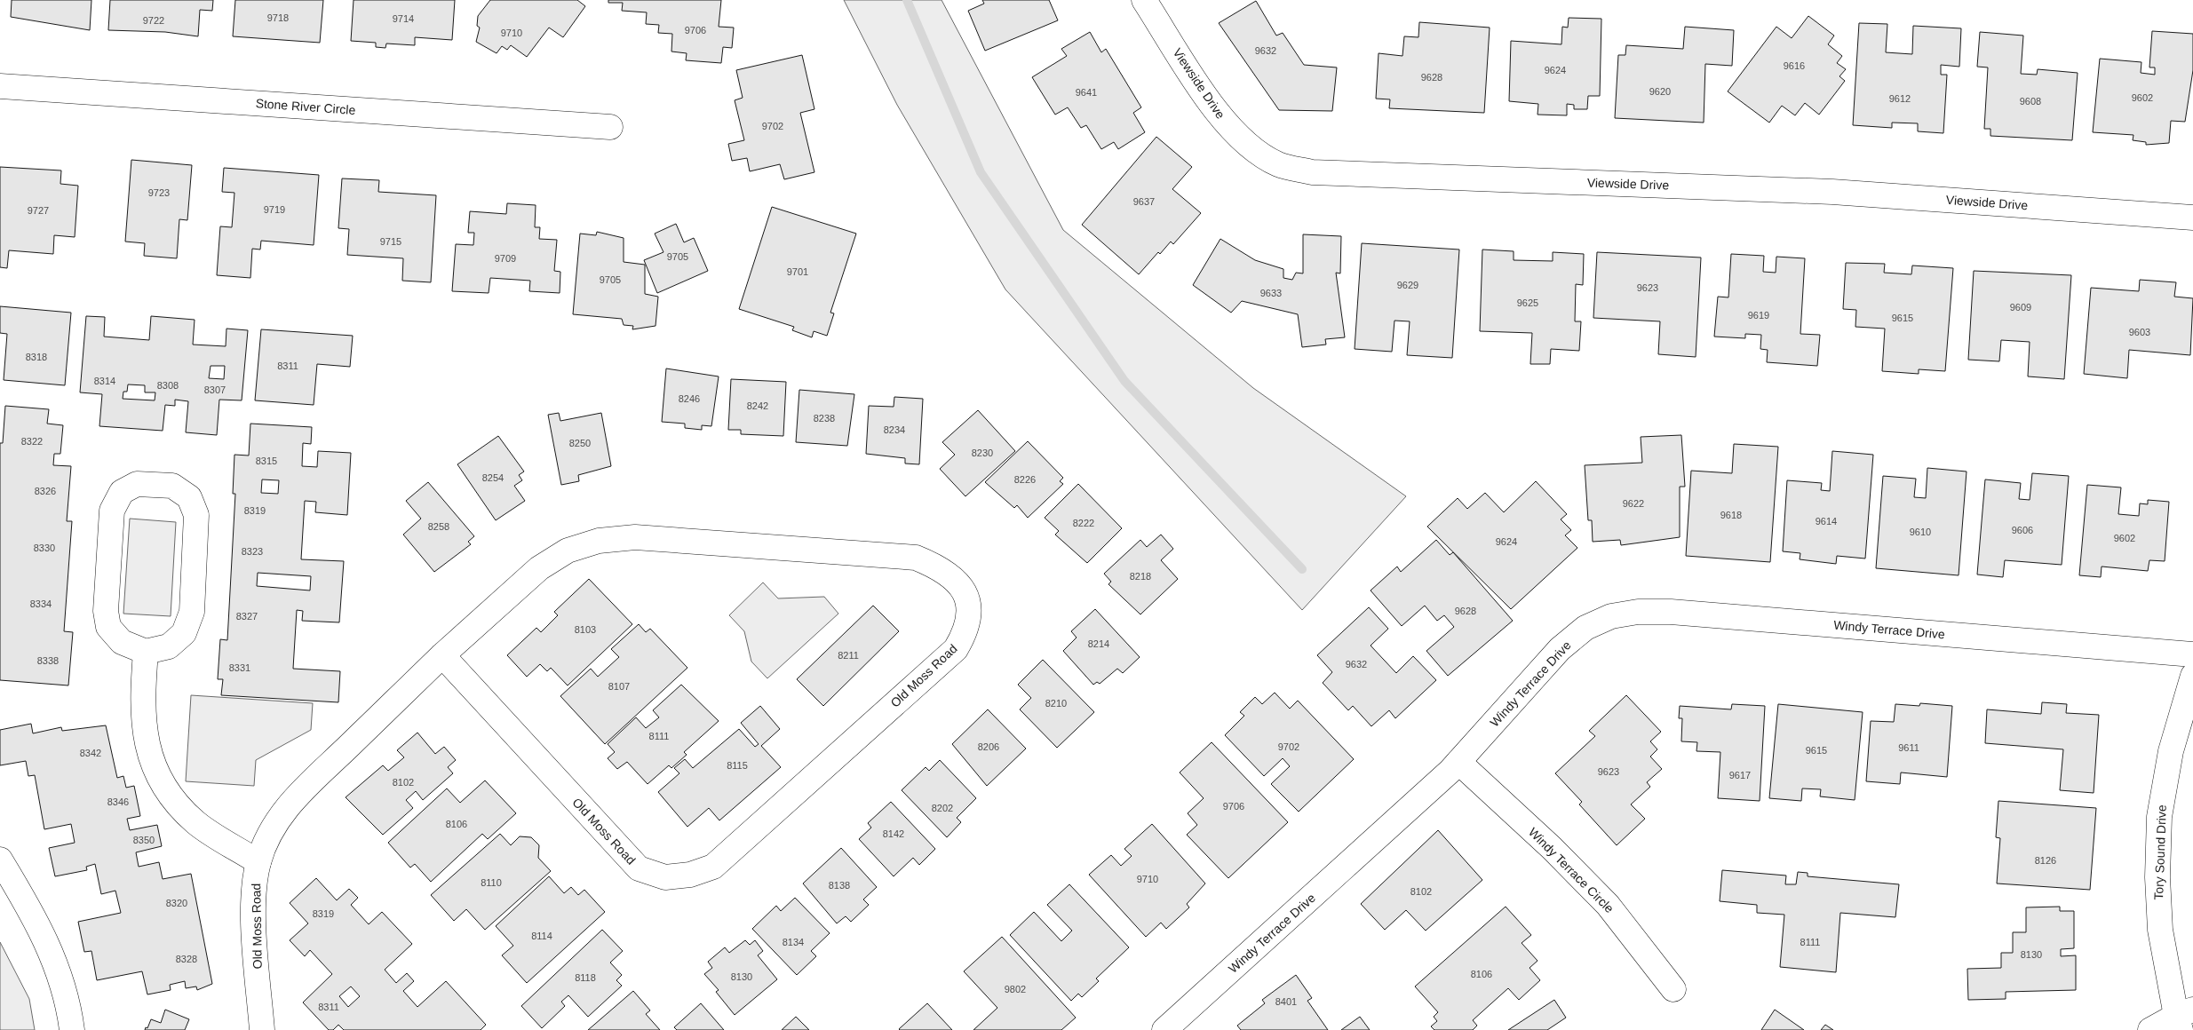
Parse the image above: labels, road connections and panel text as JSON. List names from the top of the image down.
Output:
{
  "streets": {
    "street": [
      "Viewside Drive",
      "Stone River Circle",
      "Windy Terrace Drive",
      "Old Moss Road",
      "Tory Sound Drive",
      "Windy Terrace Circle"
    ]
  },
  "crossings": [
    ["Windy Terrace Drive", "Windy Terrace Circle"]
  ],
  "house_numbers": [
    "9718",
    "9714",
    "9722",
    "9706",
    "9710",
    "9632",
    "9616",
    "9624",
    "9628",
    "9620",
    "9641",
    "9602",
    "9612",
    "9608",
    "9702",
    "9723",
    "9637",
    "9719",
    "9727",
    "9715",
    "9705",
    "9709",
    "9701",
    "9705",
    "9629",
    "9623",
    "9633",
    "9625",
    "9609",
    "9619",
    "9615",
    "9603",
    "8318",
    "8311",
    "8314",
    "8308",
    "8307",
    "8246",
    "8242",
    "8238",
    "8234",
    "8322",
    "8250",
    "8230",
    "8315",
    "8254",
    "8226",
    "8326",
    "9622",
    "8319",
    "9618",
    "9614",
    "8222",
    "8258",
    "9606",
    "9610",
    "9602",
    "9624",
    "8330",
    "8323",
    "8218",
    "8334",
    "9628",
    "8327",
    "8103",
    "8214",
    "8211",
    "8338",
    "9632",
    "8331",
    "8107",
    "8210",
    "8111",
    "8206",
    "9702",
    "9611",
    "9615",
    "8342",
    "8115",
    "9623",
    "9617",
    "8102",
    "8346",
    "9706",
    "8202",
    "8106",
    "8142",
    "8350",
    "8126",
    "9710",
    "8110",
    "8138",
    "8102",
    "8320",
    "8319",
    "8114",
    "8134",
    "8111",
    "8130",
    "8328",
    "8106",
    "8130",
    "8118",
    "9802",
    "8401",
    "8311"
  ]
}
